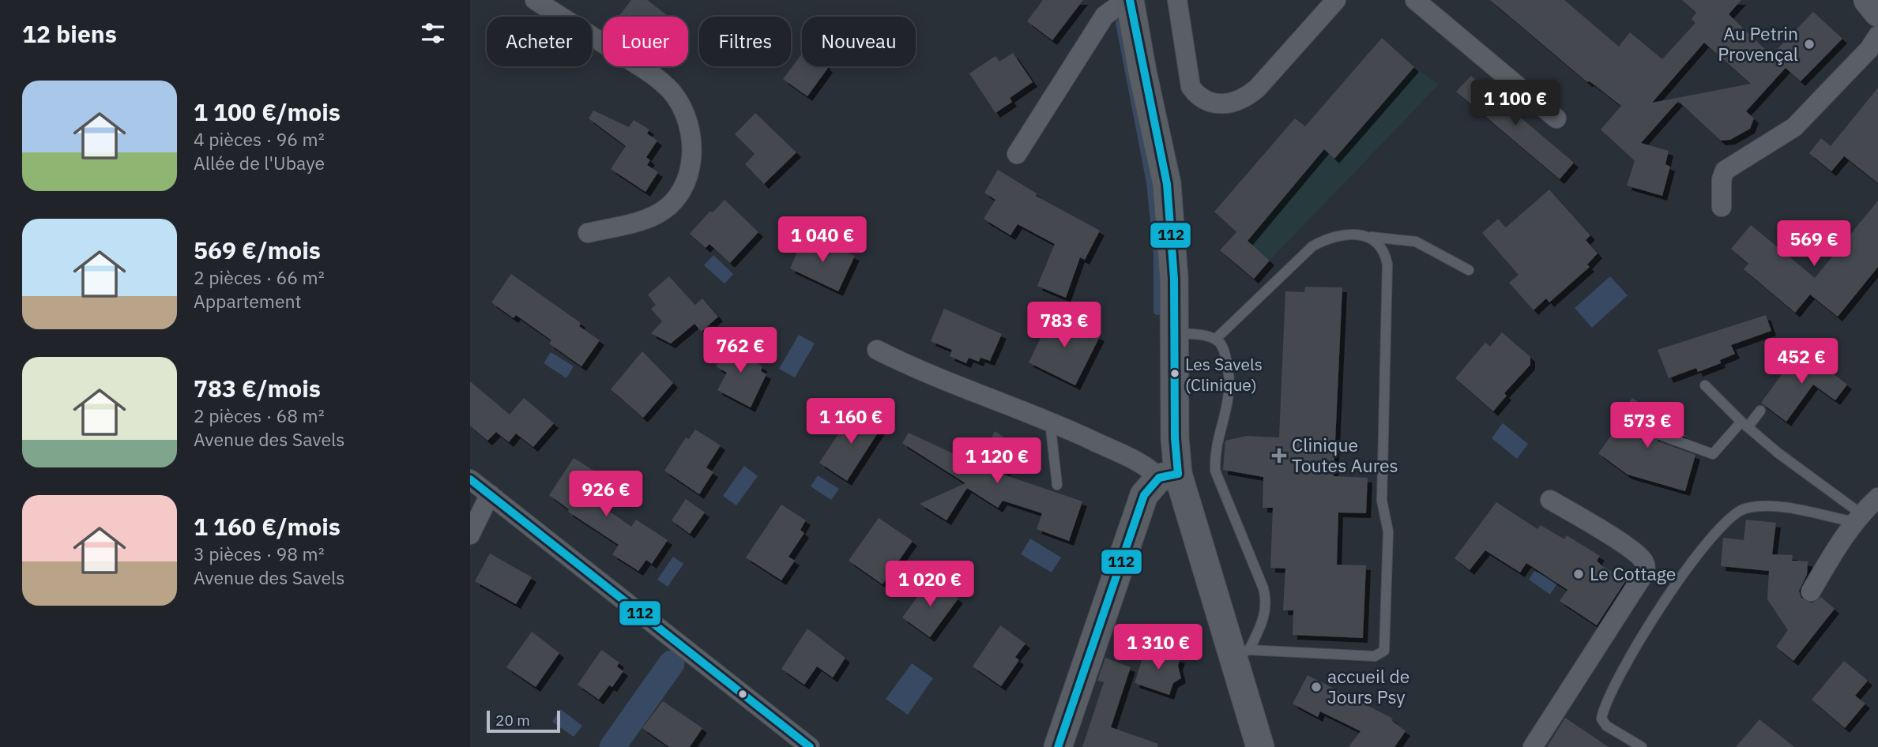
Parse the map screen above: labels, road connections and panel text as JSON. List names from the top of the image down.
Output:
{
  "places": {
    "other": [
      "Au Petrin Provençal",
      "Les Savels (Clinique)",
      "Le Cottage",
      "accueil de Jours Psy"
    ],
    "health": ["Clinique Toutes Aures"]
  },
  "lines": ["transit line 112"],
  "scale_bar": "20 m",
  "page": {
    "heading": "12 biens",
    "chip": [
      "Acheter",
      "Louer",
      "Filtres",
      "Nouveau"
    ],
    "list": [
      {
        "name": "1 100 €/mois",
        "note": "4 pièces · 96 m² · Allée de l'Ubaye"
      },
      {
        "name": "569 €/mois",
        "note": "2 pièces · 66 m² · Appartement"
      },
      {
        "name": "783 €/mois",
        "note": "2 pièces · 68 m² · Avenue des Savels"
      },
      {
        "name": "1 160 €/mois",
        "note": "3 pièces · 98 m² · Avenue des Savels"
      }
    ],
    "price": [
      "1 100 €",
      "1 040 €",
      "569 €",
      "783 €",
      "762 €",
      "452 €",
      "1 160 €",
      "573 €",
      "1 120 €",
      "926 €",
      "1 020 €",
      "1 310 €"
    ],
    "scale": "20 m"
  }
}
